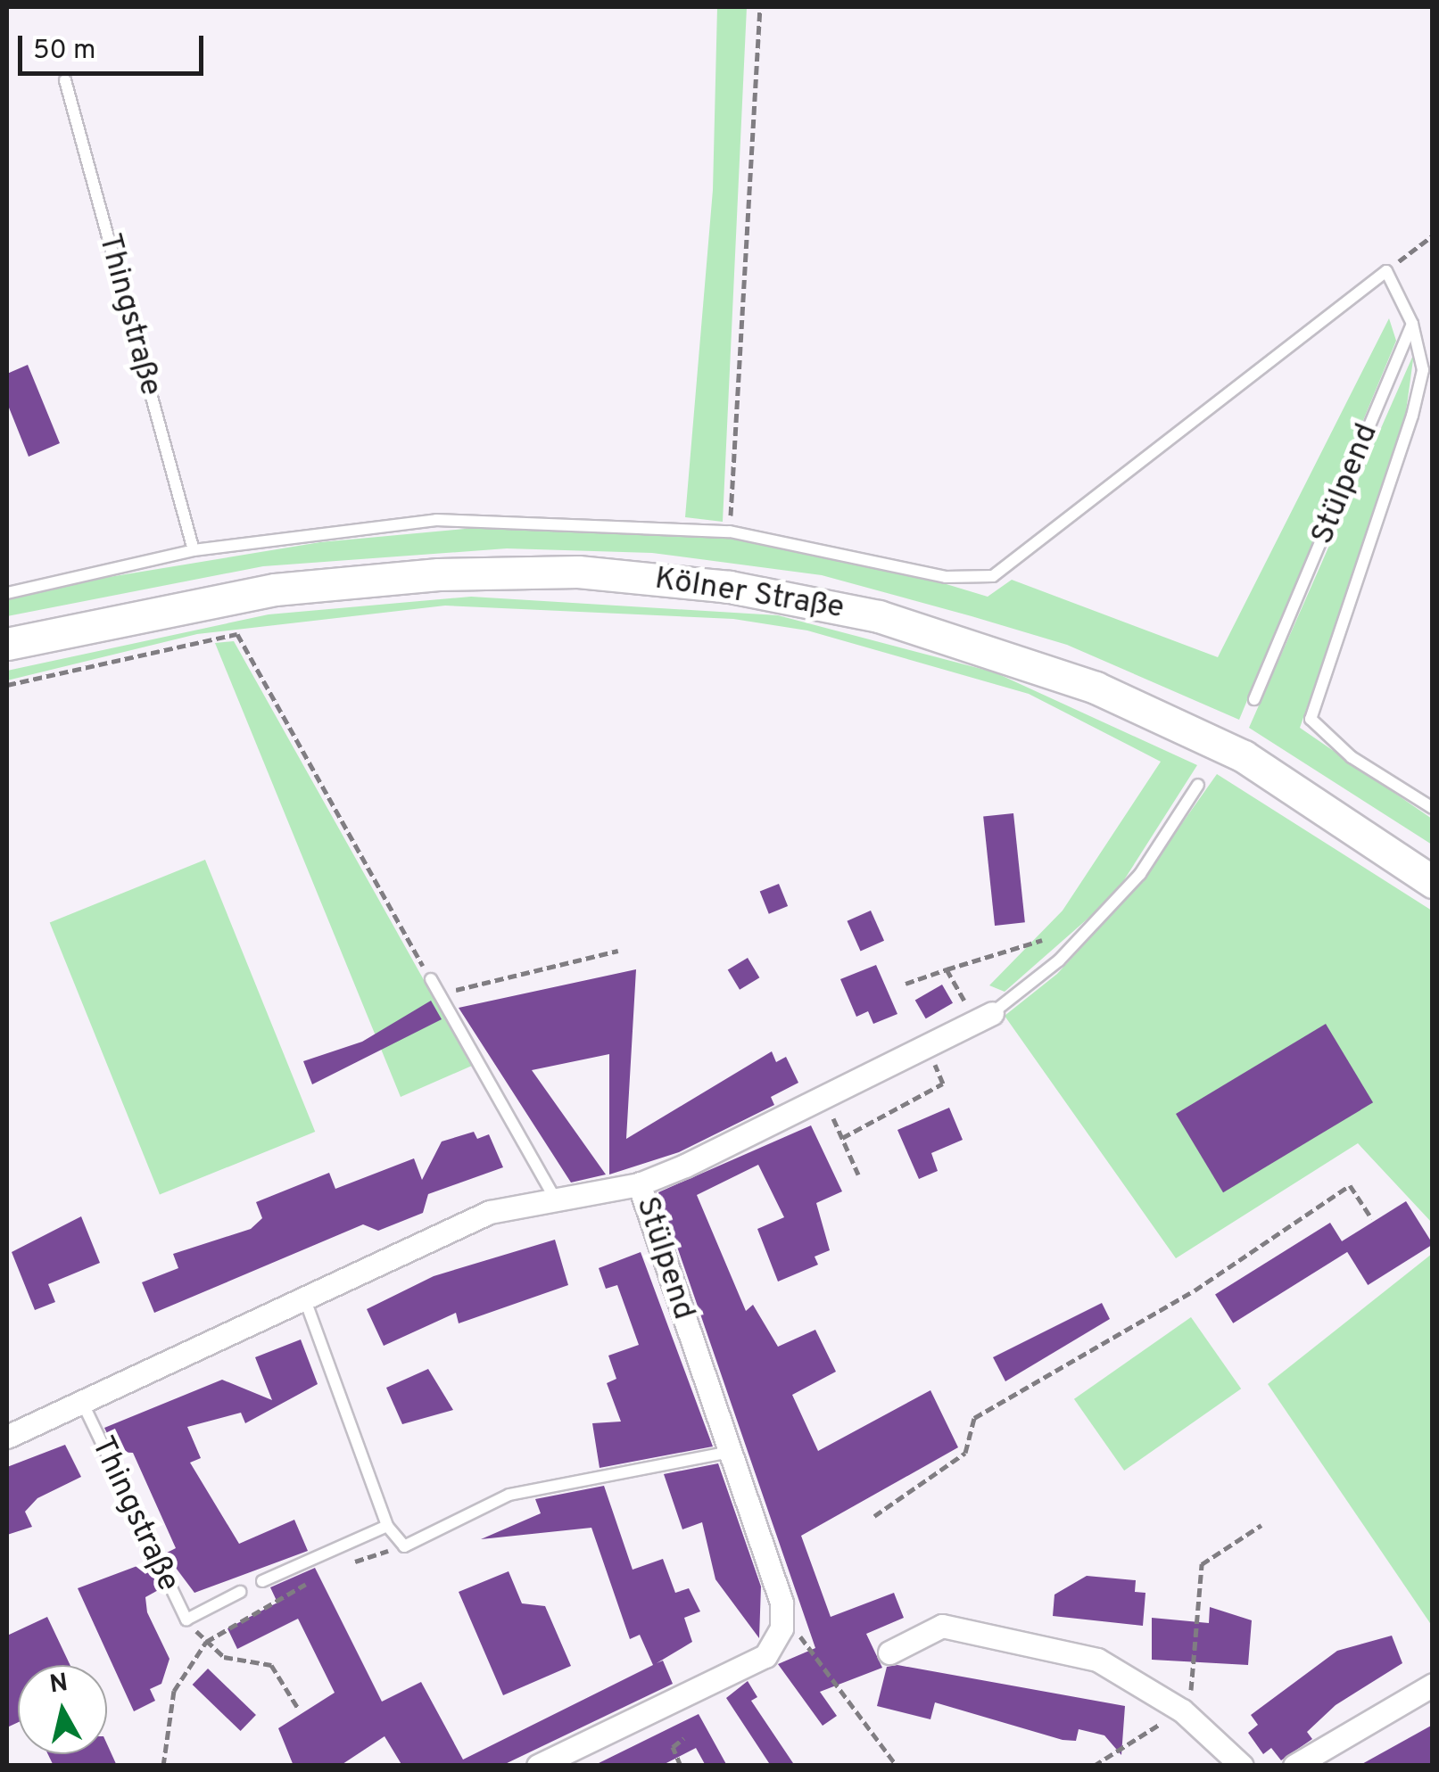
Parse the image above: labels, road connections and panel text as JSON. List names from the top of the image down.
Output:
{
  "streets": {
    "main road": ["Kölner Straße"],
    "street": ["Thingstraße", "Stülpend"]
  },
  "crossings": [
    ["Thingstraße", "Stülpend"]
  ],
  "scale_bar": "50 m",
  "north": "top"
}
